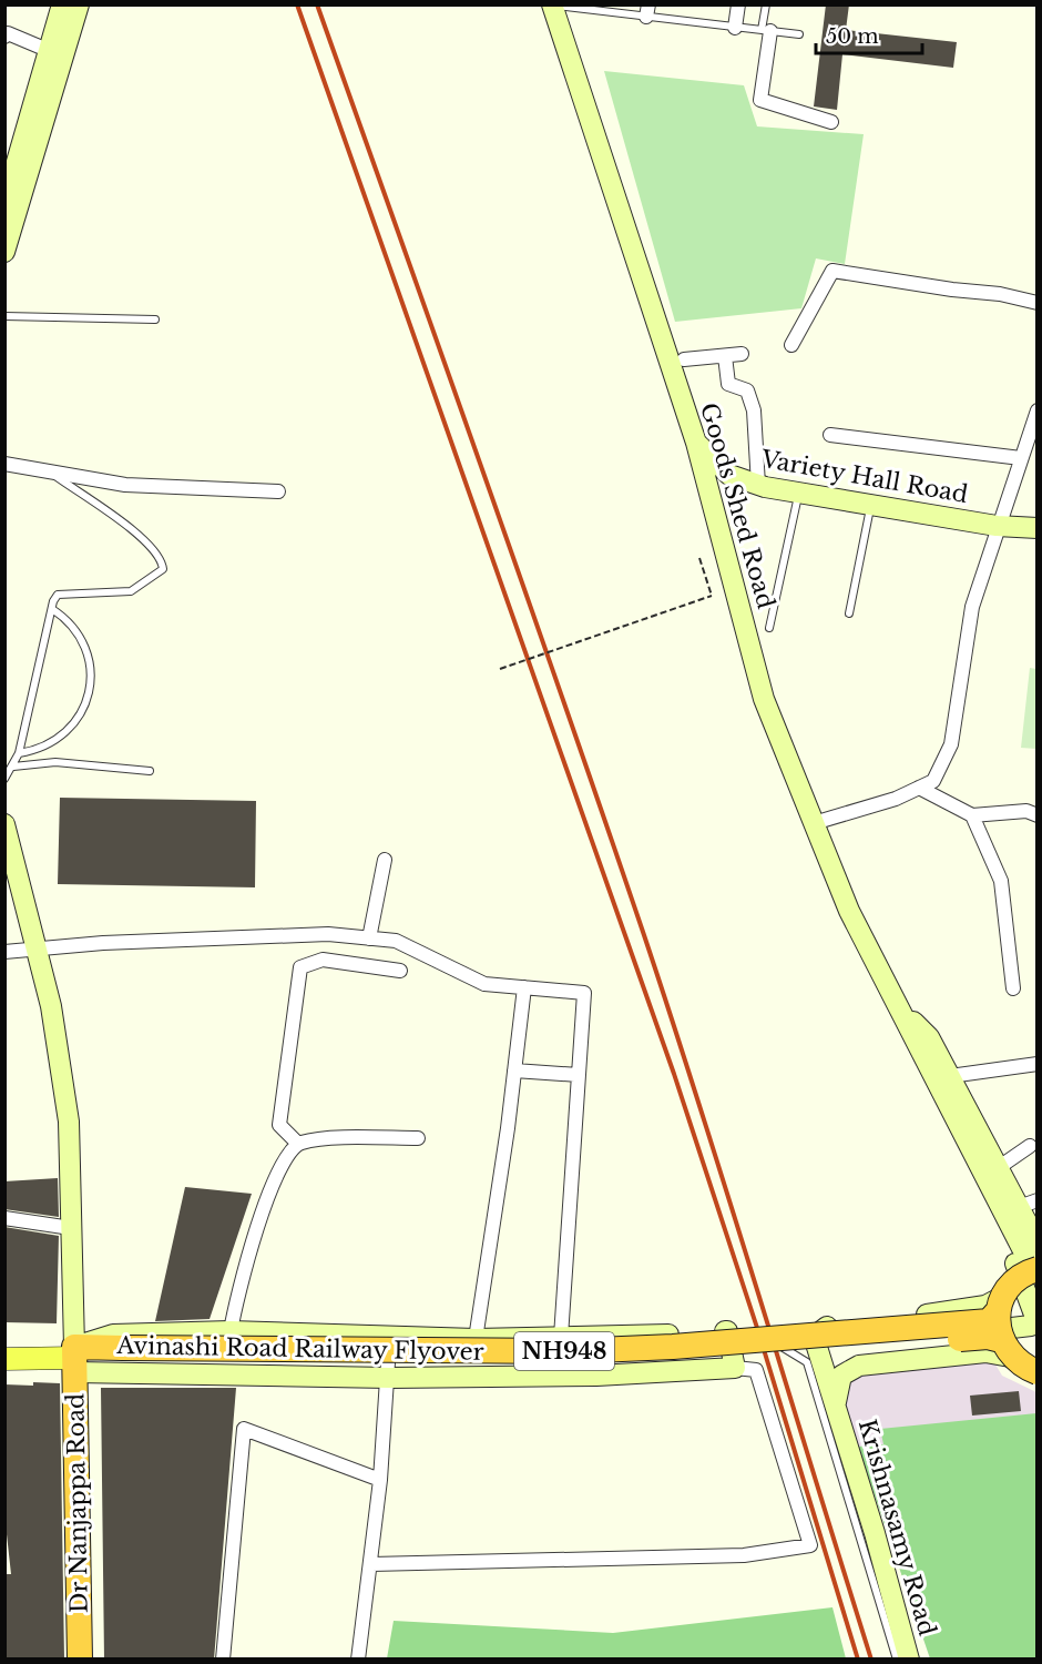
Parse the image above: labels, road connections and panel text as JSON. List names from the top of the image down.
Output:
{
  "streets": {
    "highway": ["Avinashi Road Railway Flyover", "NH948", "Dr Nanjappa Road"],
    "main road": ["Variety Hall Road", "Goods Shed Road", "Krishnasamy Road"]
  },
  "crossings": [
    ["Variety Hall Road", "Goods Shed Road"],
    ["Avinashi Road Railway Flyover", "NH948"],
    ["Avinashi Road Railway Flyover", "Dr Nanjappa Road"],
    ["Avinashi Road Railway Flyover", "Krishnasamy Road"],
    ["NH948", "Krishnasamy Road"]
  ],
  "scale_bar": "50 m"
}
